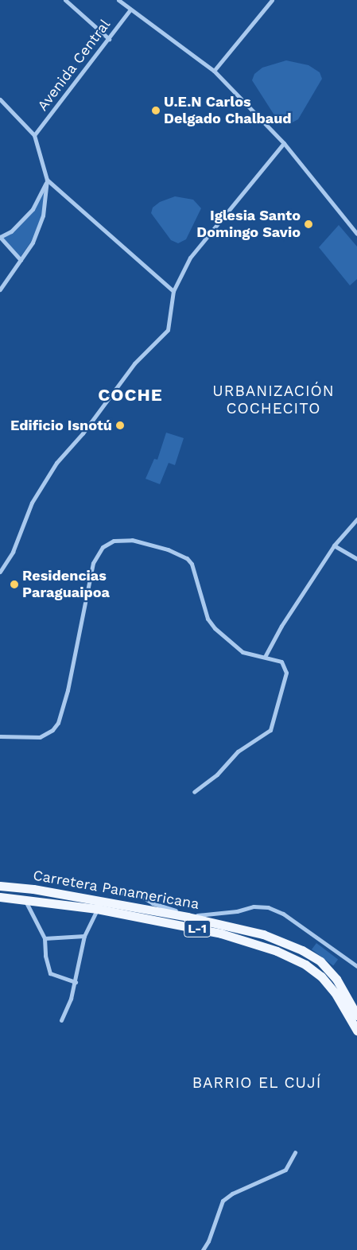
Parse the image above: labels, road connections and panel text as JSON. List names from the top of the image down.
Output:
{
  "streets": {
    "main road": ["Carretera Panamericana", "L-1"],
    "street": ["Avenida Central"]
  },
  "districts": ["URBANIZACIÓN COCHECITO", "COCHE", "BARRIO EL CUJÍ"],
  "places": [
    "U.E.N Carlos Delgado Chalbaud",
    "Iglesia Santo Domingo Savio",
    "Edificio Isnotú",
    "Residencias Paraguaipoa"
  ]
}
